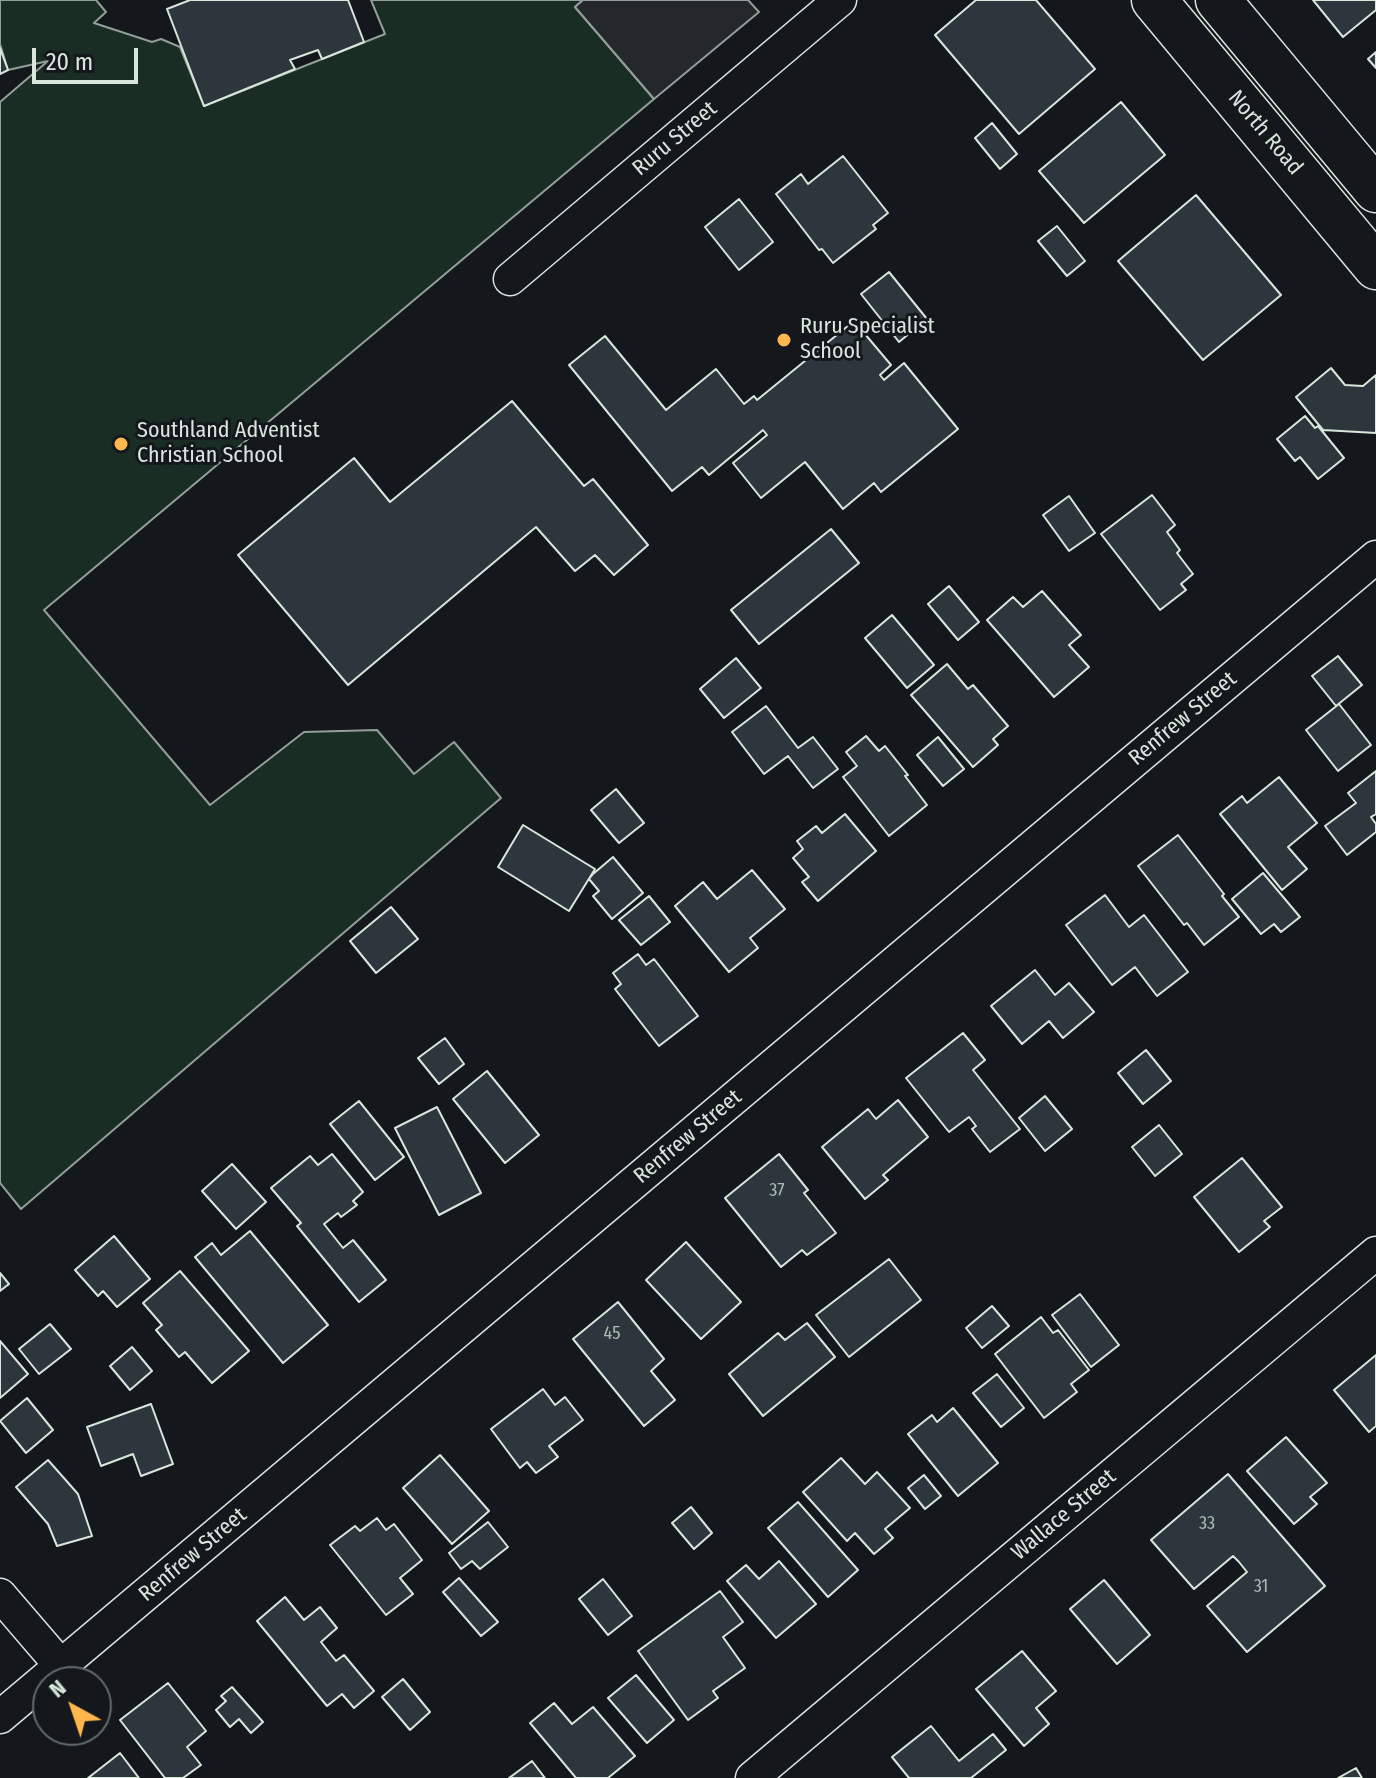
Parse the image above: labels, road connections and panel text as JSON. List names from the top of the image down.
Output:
{
  "streets": {
    "main road": ["North Road"],
    "street": ["Ruru Street", "Renfrew Street", "Wallace Street"]
  },
  "places": ["Ruru Specialist School", "Southland Adventist Christian School"],
  "house_numbers": [
    "37",
    "45",
    "33",
    "31"
  ],
  "scale_bar": "20 m",
  "north": "top left"
}
